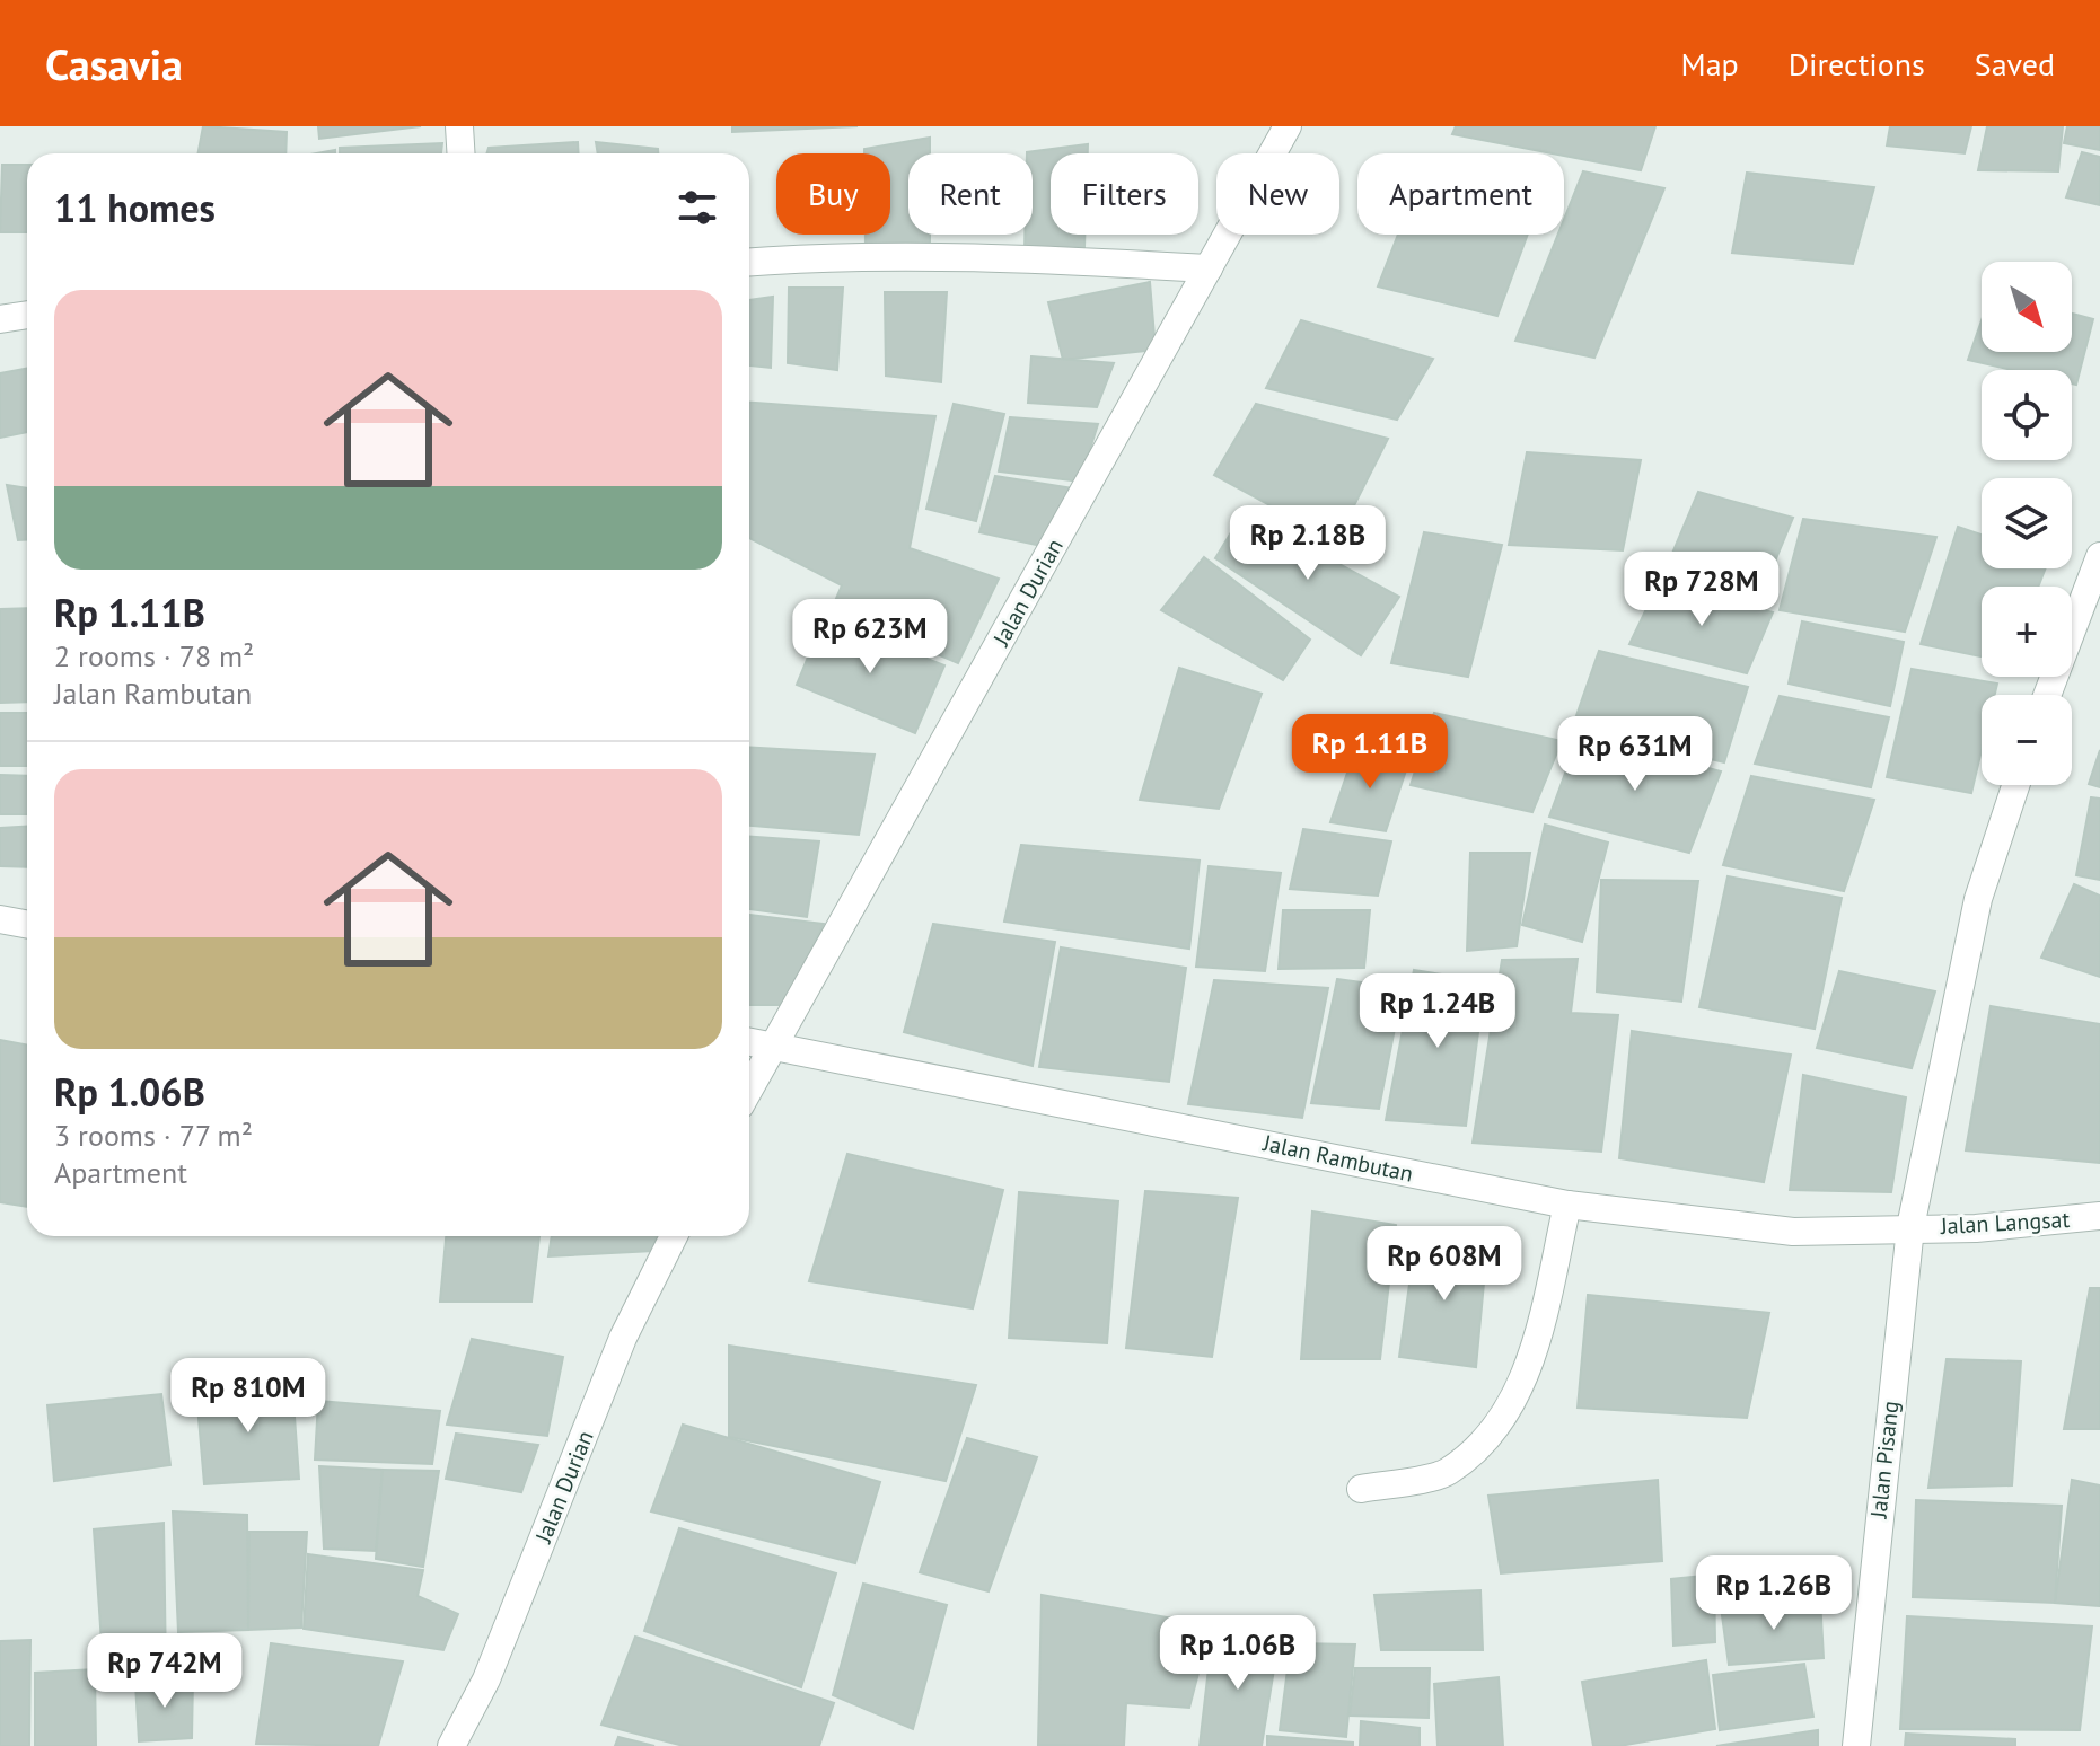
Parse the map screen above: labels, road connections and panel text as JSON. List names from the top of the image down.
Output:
{
  "streets": {
    "street": [
      "Jalan Durian",
      "Jalan Rambutan",
      "Jalan Langsat",
      "Jalan Pisang"
    ]
  },
  "crossings": [
    ["Jalan Durian", "Jalan Rambutan"],
    ["Jalan Rambutan", "Jalan Langsat"],
    ["Jalan Rambutan", "Jalan Pisang"],
    ["Jalan Langsat", "Jalan Pisang"]
  ],
  "north": "bottom right",
  "page": {
    "header": "Casavia",
    "nav": ["Map", "Directions", "Saved"],
    "chip": [
      "Buy",
      "Rent",
      "Filters",
      "New",
      "Apartment"
    ],
    "heading": "11 homes",
    "map_buttons": ["+", "−"],
    "list": [
      {
        "name": "Rp 1.11B",
        "note": "2 rooms · 78 m² · Jalan Rambutan"
      },
      {
        "name": "Rp 1.06B",
        "note": "3 rooms · 77 m² · Apartment"
      }
    ],
    "price": [
      "Rp 2.18B",
      "Rp 728M",
      "Rp 623M",
      "Rp 1.11B",
      "Rp 631M",
      "Rp 1.24B",
      "Rp 608M",
      "Rp 810M",
      "Rp 1.26B",
      "Rp 1.06B",
      "Rp 742M"
    ]
  }
}
